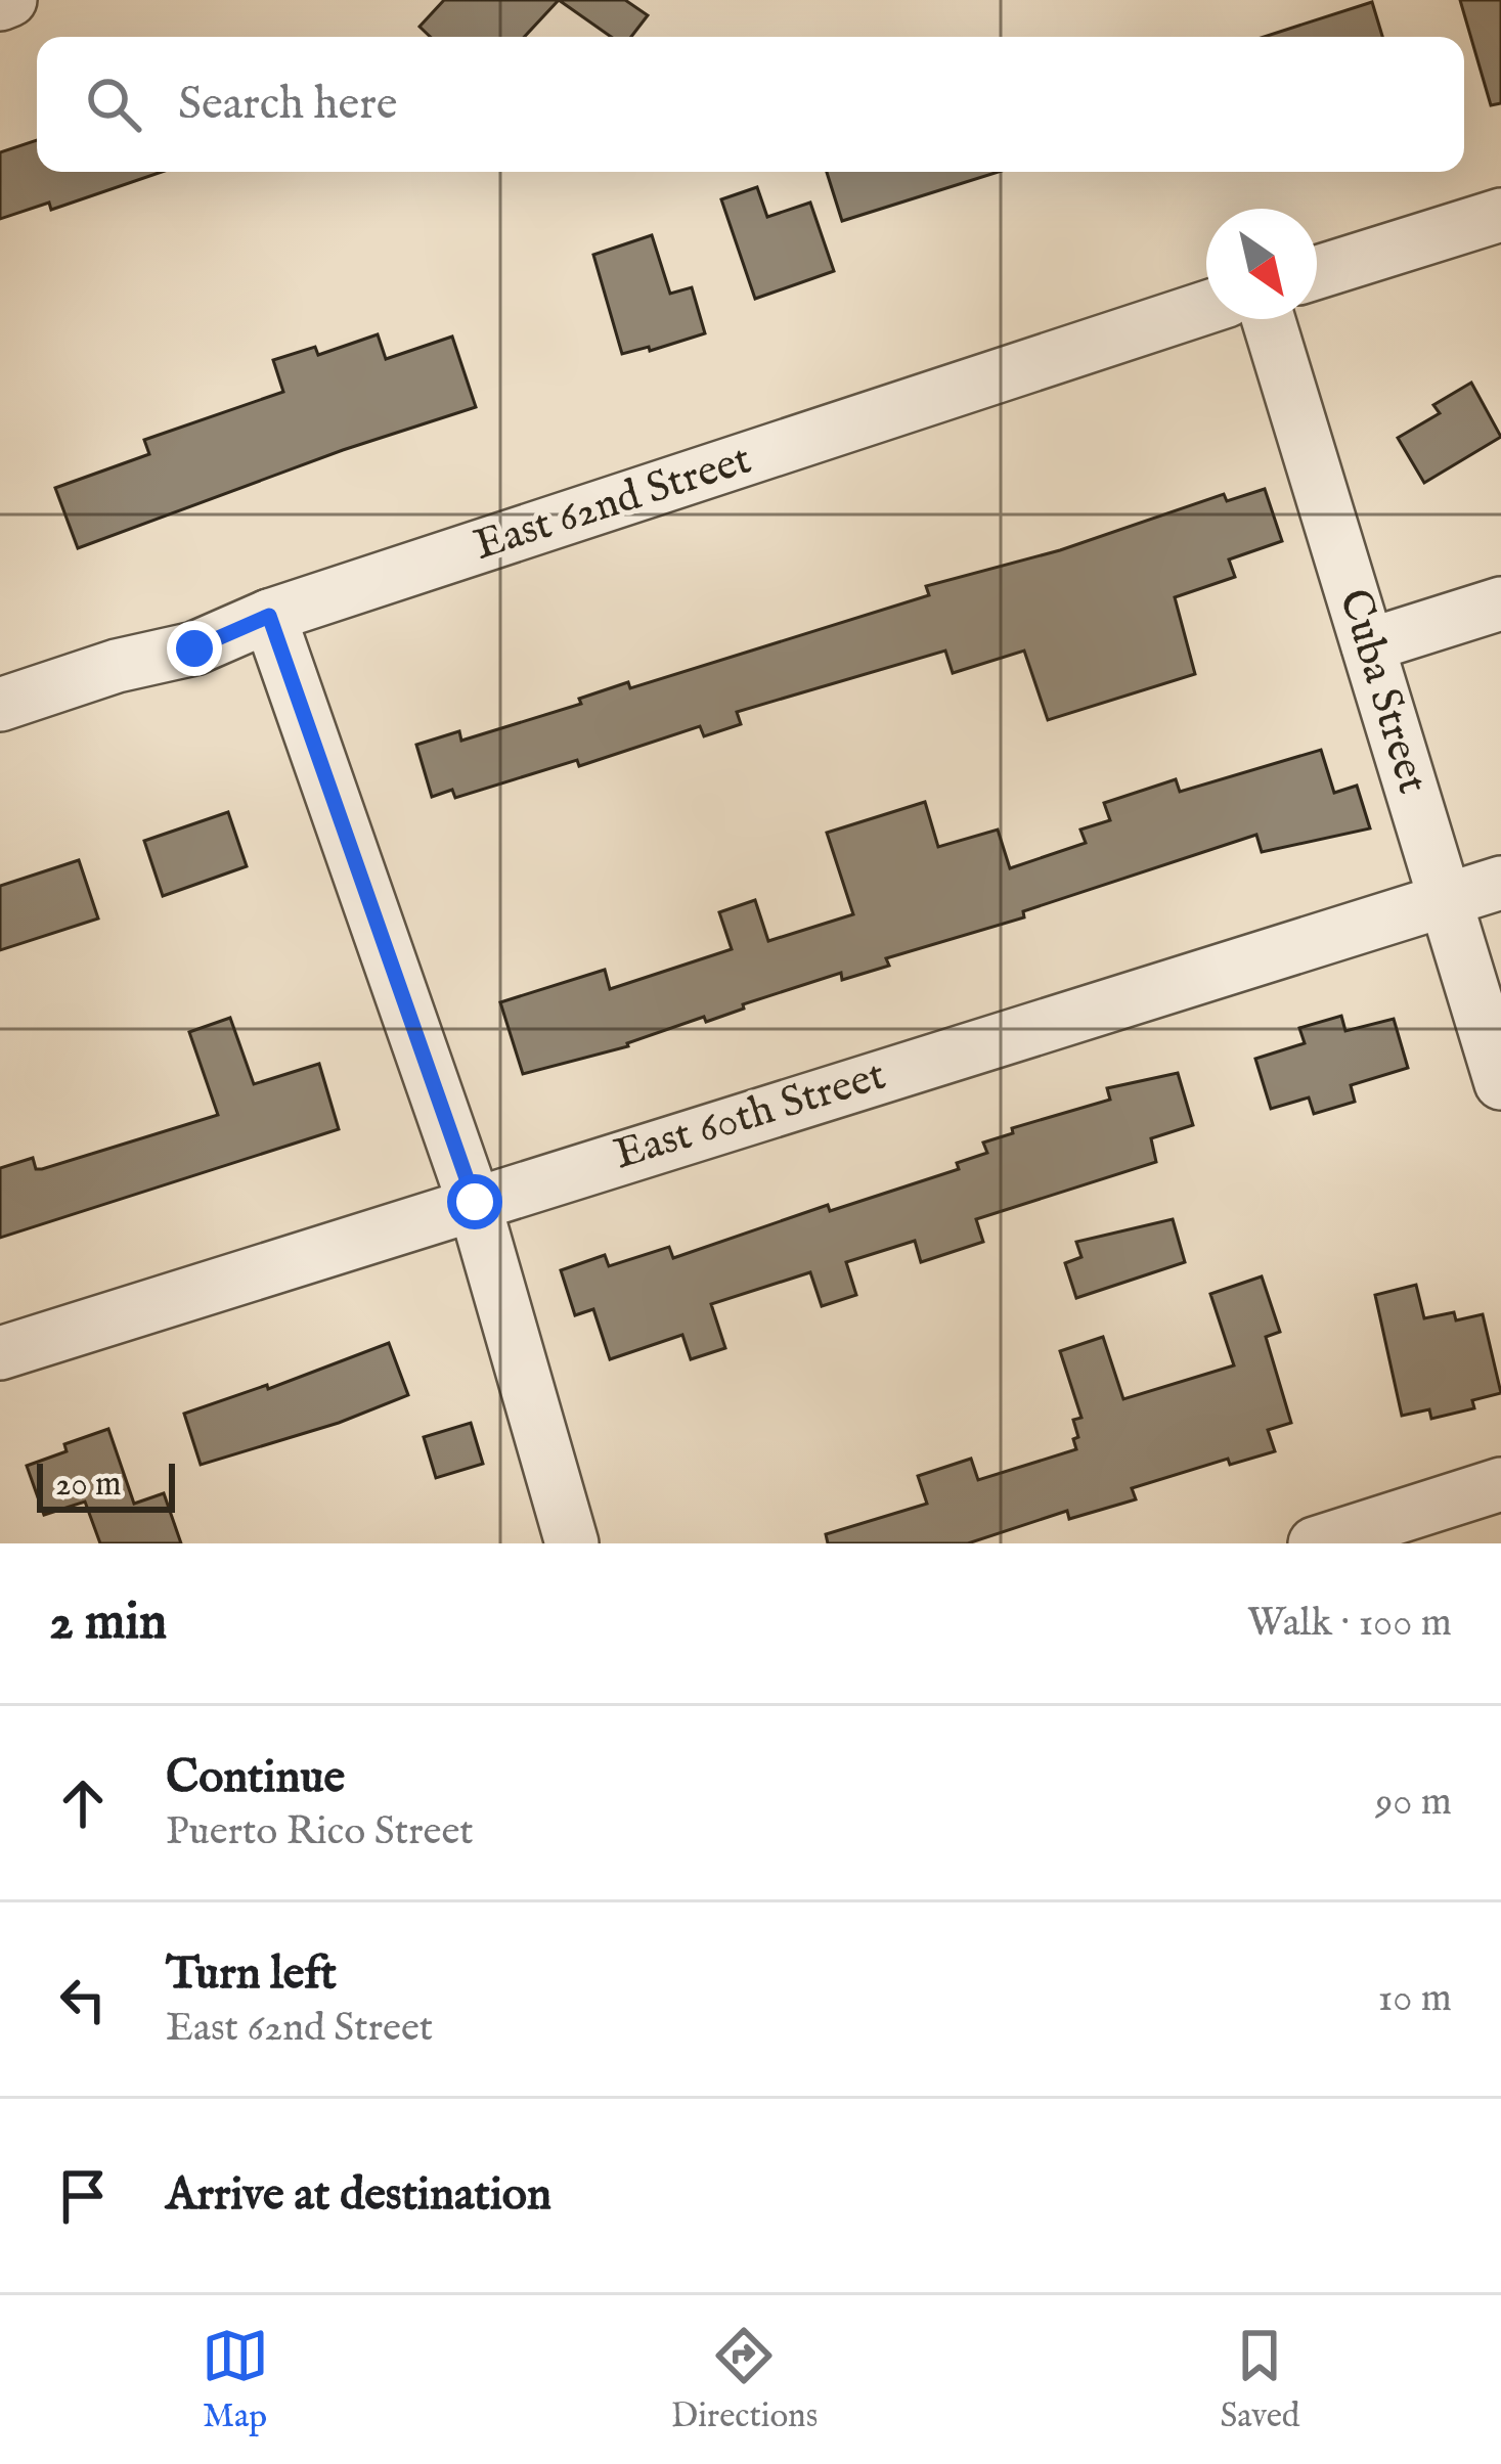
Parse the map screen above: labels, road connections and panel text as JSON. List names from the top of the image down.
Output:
{
  "streets": {
    "street": ["East 62nd Street", "Cuba Street", "East 60th Street"]
  },
  "crossings": [
    ["Cuba Street", "East 60th Street"]
  ],
  "scale_bar": "20 m",
  "north": "bottom right",
  "page": {
    "search": "Search here",
    "scale": "20 m",
    "heading": ["2 min", "Walk · 100 m"],
    "list": [
      ["Continue", "Puerto Rico Street", "90 m"],
      ["Turn left", "East 62nd Street", "10 m"],
      "Arrive at destination"
    ],
    "nav": ["Map", "Directions", "Saved"]
  }
}
